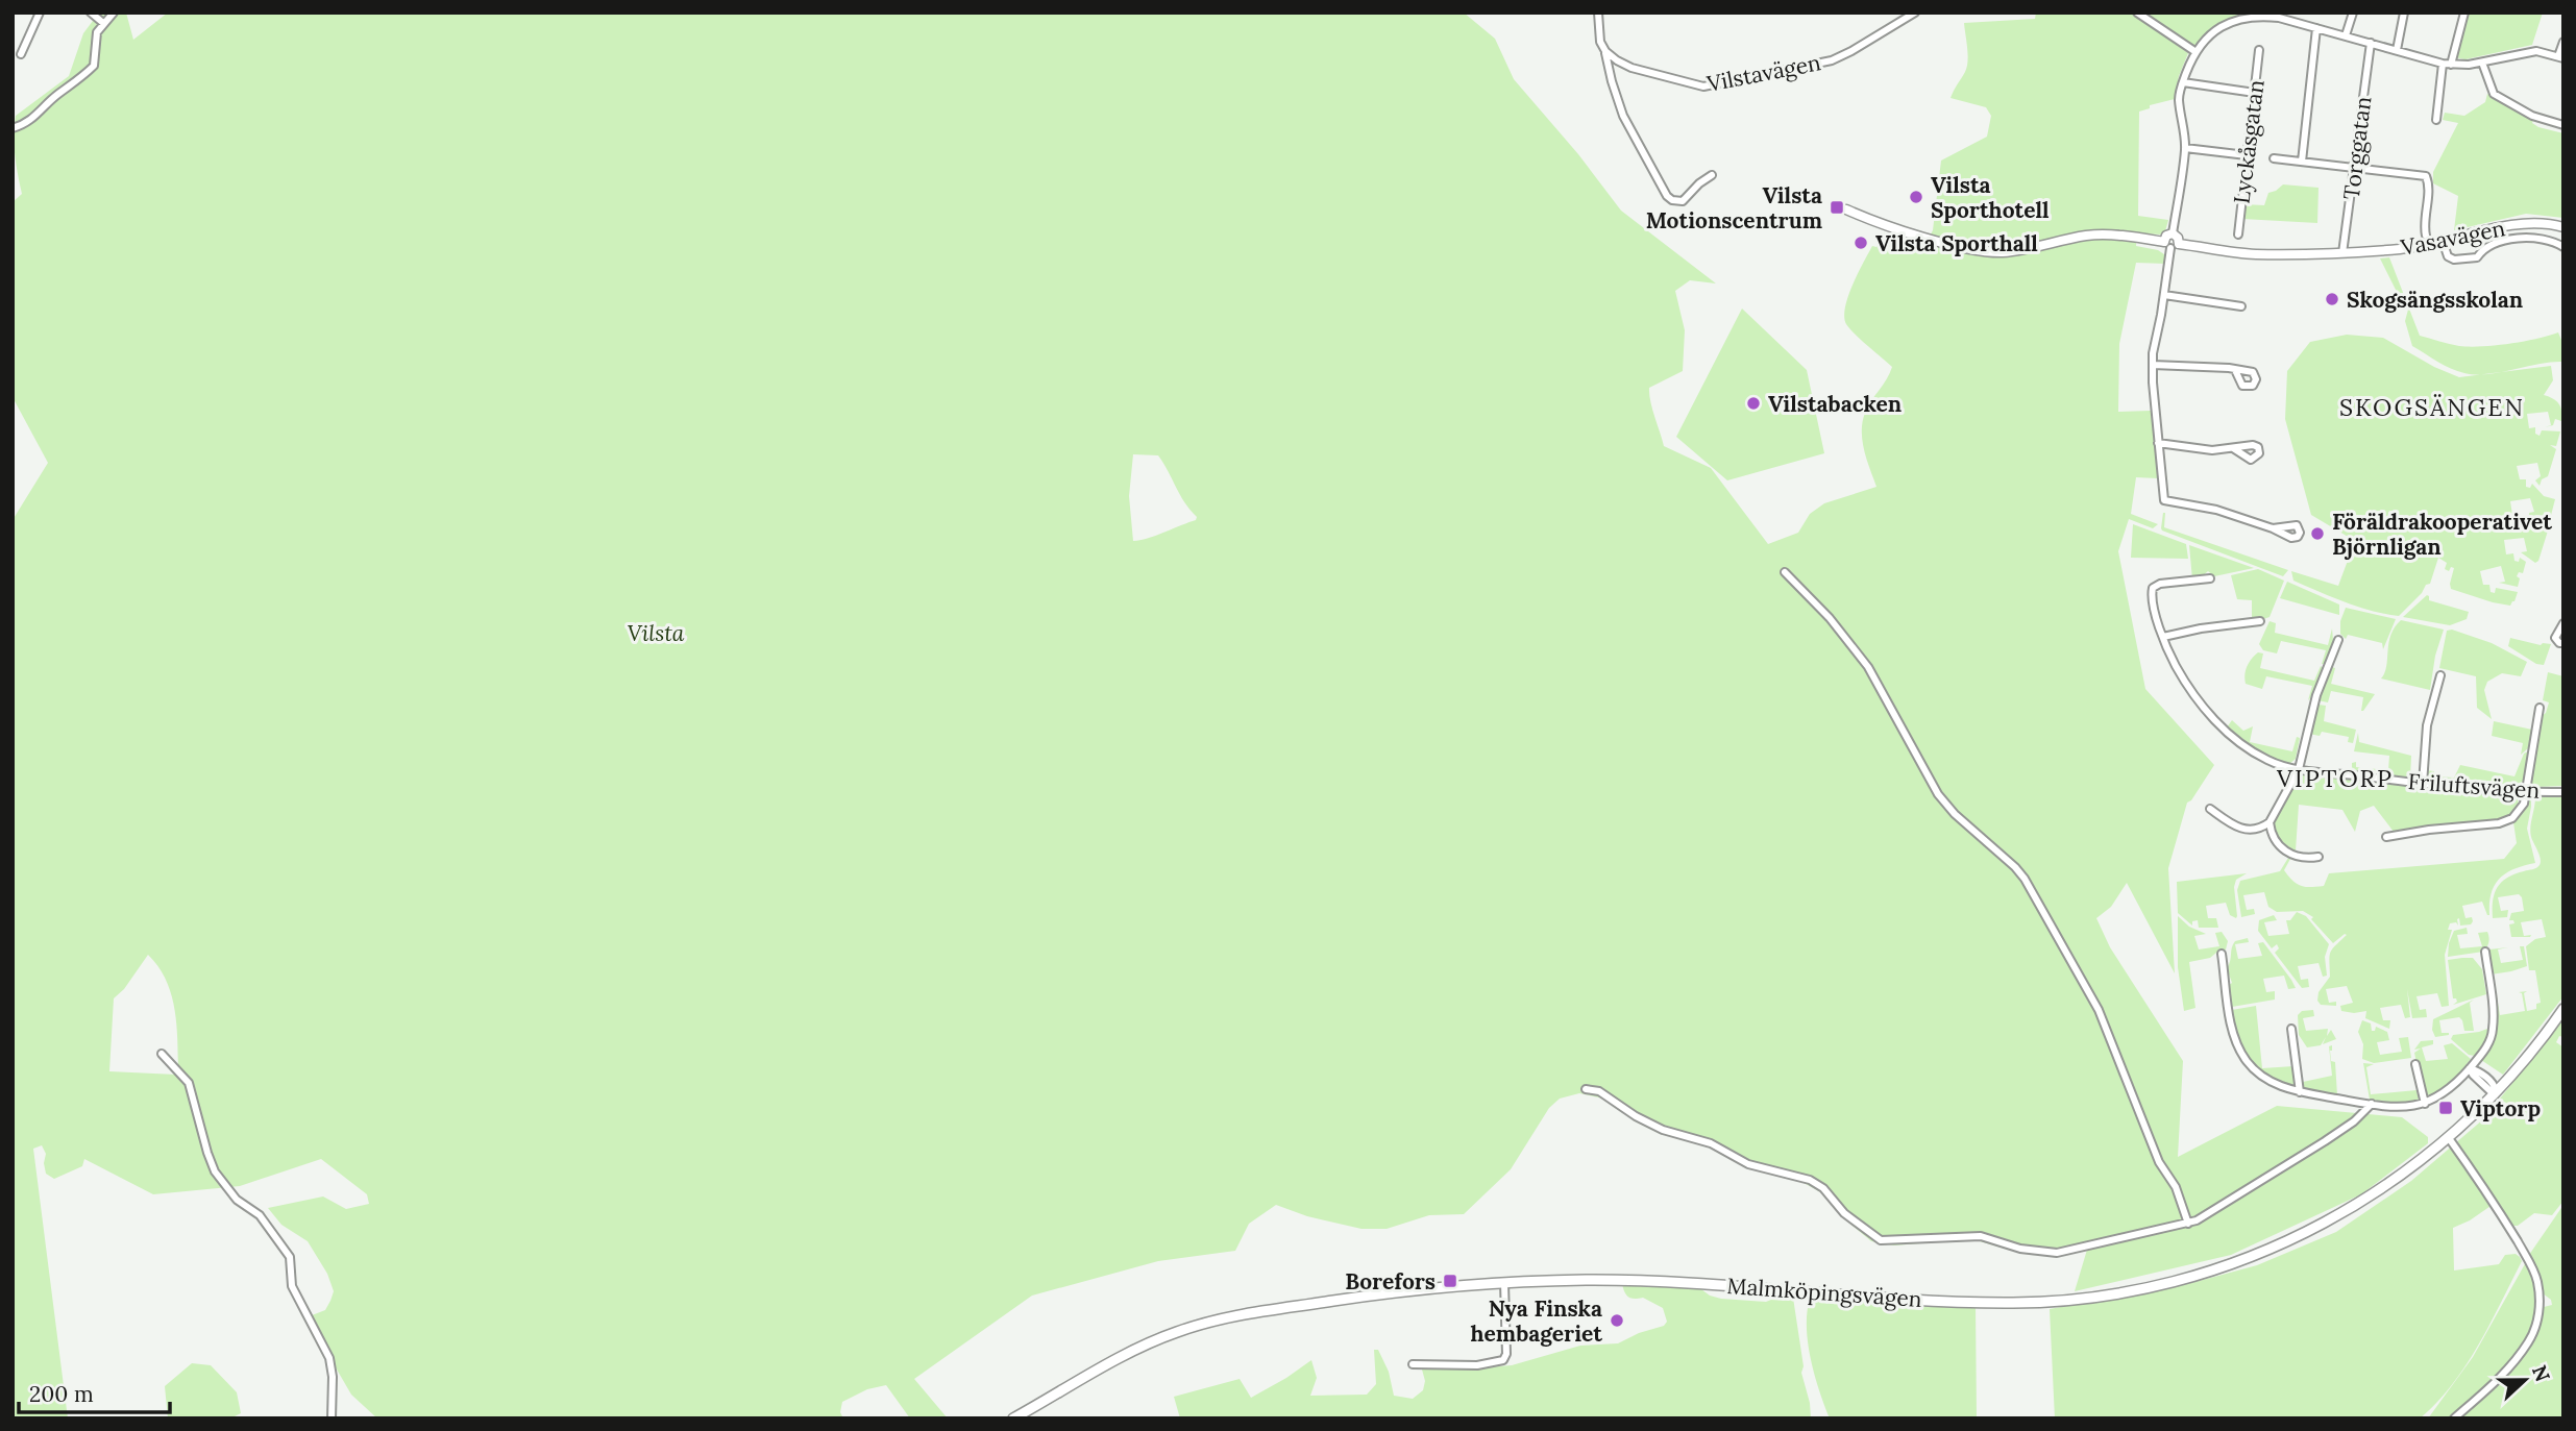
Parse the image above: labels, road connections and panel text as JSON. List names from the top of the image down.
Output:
{
  "streets": {
    "main road": ["Malmköpingsvägen"],
    "street": [
      "Vilstavägen",
      "Lyckåsgatan",
      "Torggatan",
      "Vasavägen",
      "Friluftsvägen"
    ]
  },
  "crossings": [
    ["Torggatan", "Vasavägen"]
  ],
  "districts": ["SKOGSÄNGEN", "VIPTORP"],
  "parks": ["Vilsta"],
  "places": {
    "other": [
      "Vilsta Sporthotell",
      "Vilsta Sporthall",
      "Skogsängsskolan",
      "Vilstabacken",
      "Föräldrakooperativet Björnligan",
      "Nya Finska hembageriet"
    ],
    "transit": ["Vilsta Motionscentrum", "Viptorp", "Borefors"]
  },
  "scale_bar": "200 m",
  "north": "right"
}
